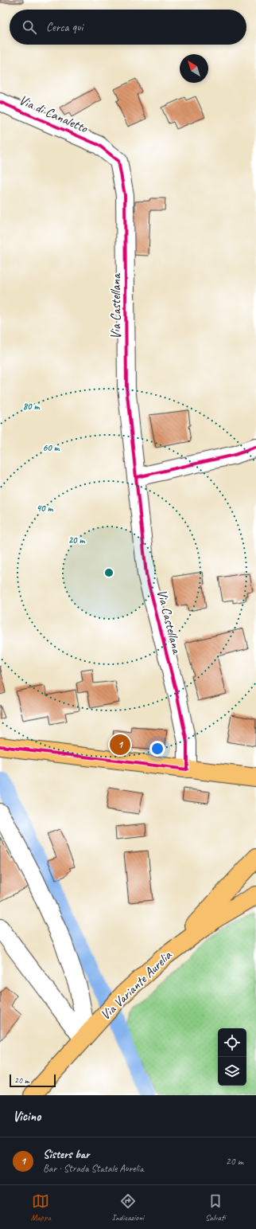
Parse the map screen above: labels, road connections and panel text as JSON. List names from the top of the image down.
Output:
{
  "streets": {
    "main road": ["Via Variante Aurelia"],
    "street": ["Via di Canaletto", "Via Castellana"]
  },
  "crossings": [
    ["Via di Canaletto", "Via Castellana"]
  ],
  "scale_bar": "20 m",
  "north": "top left",
  "page": {
    "search": "Cerca qui",
    "pins": "1",
    "scale": "20 m",
    "heading": "Vicino",
    "list": [
      {
        "mark": "1",
        "name": "Sisters bar",
        "note": "Bar · Strada Statale Aurelia",
        "value": "20 m"
      }
    ],
    "nav": ["Mappa", "Indicazioni", "Salvati"]
  },
  "rings": [
    "80 m",
    "60 m",
    "40 m",
    "20 m"
  ]
}
